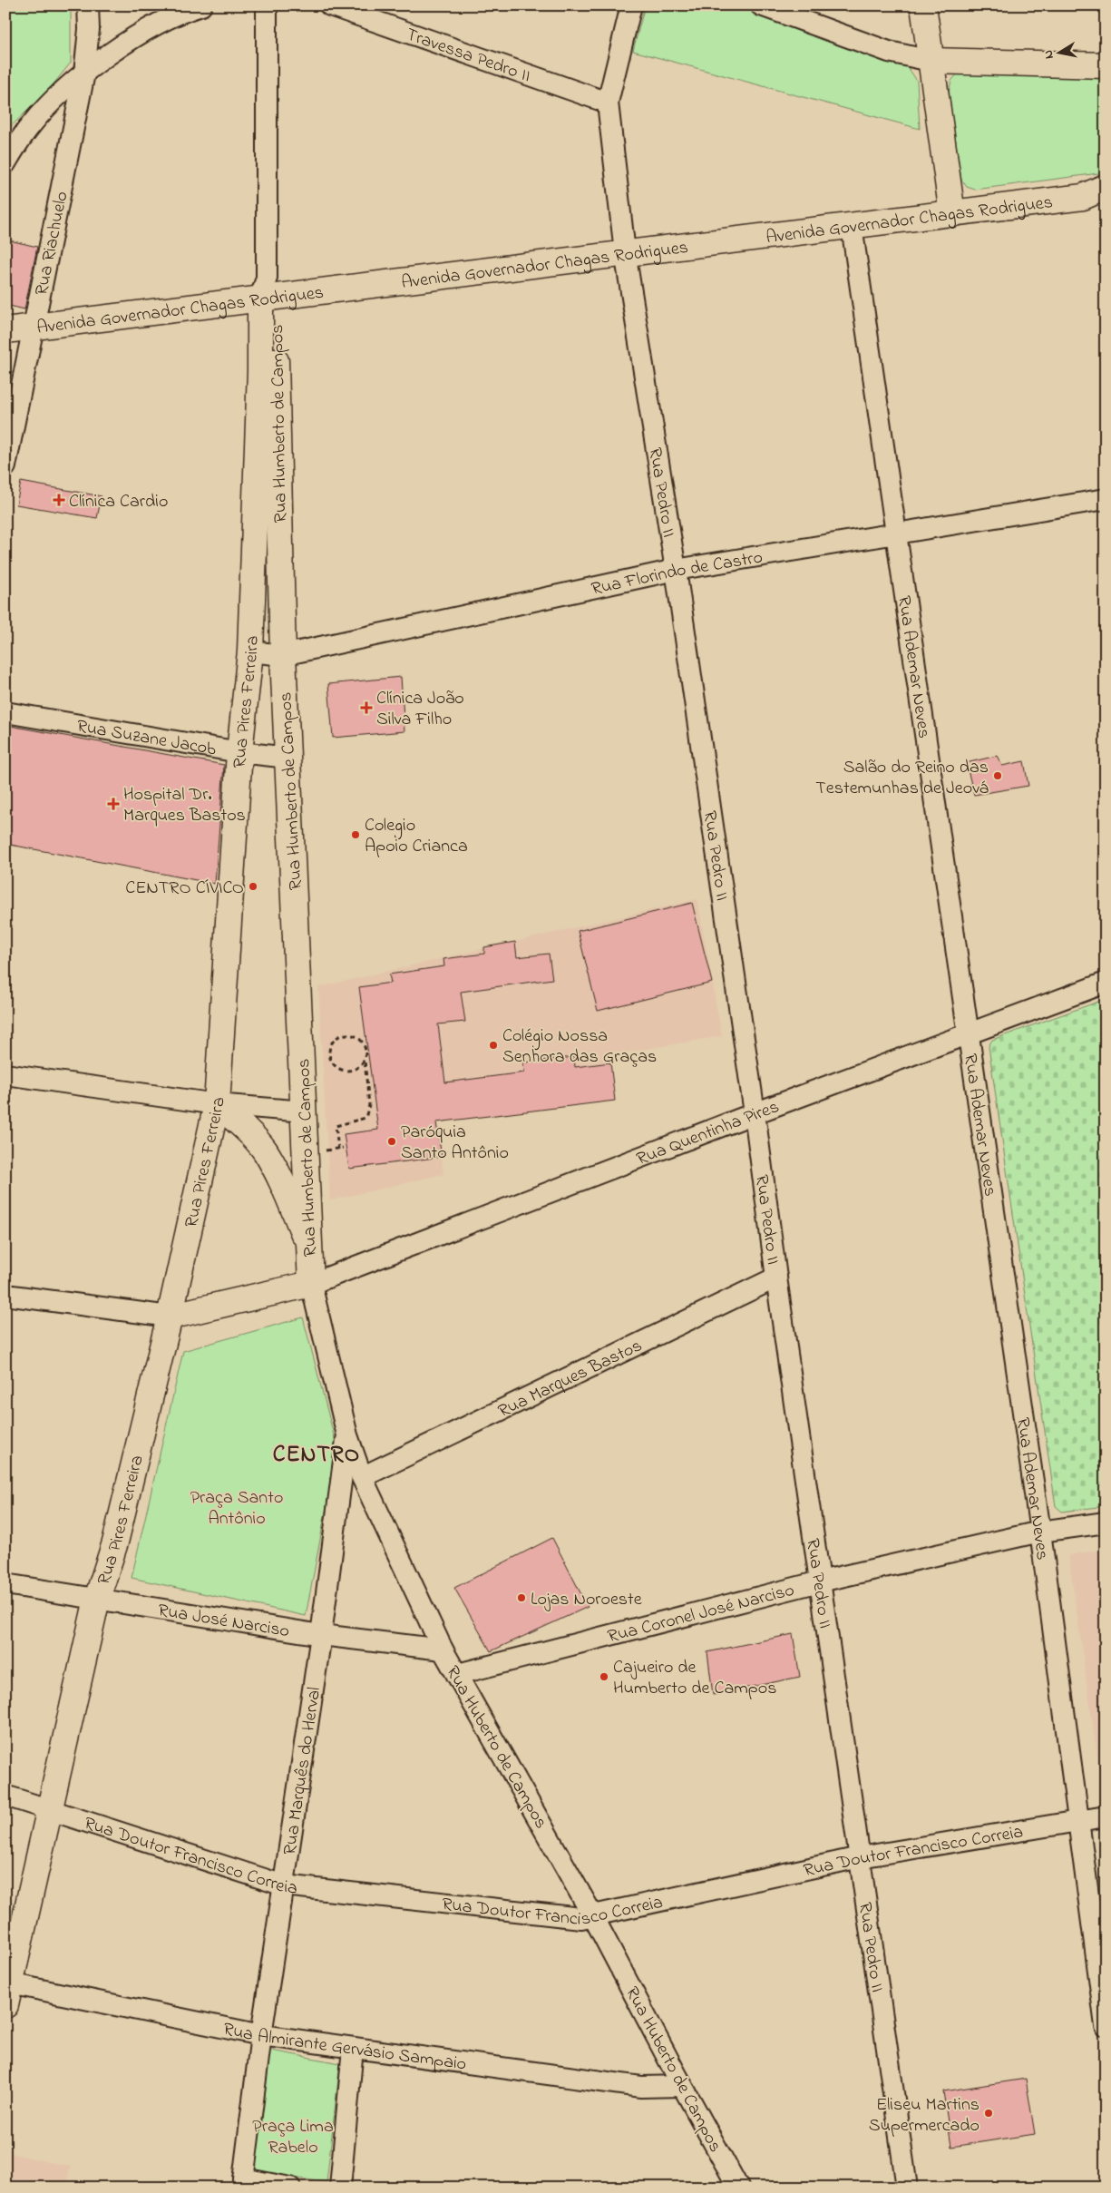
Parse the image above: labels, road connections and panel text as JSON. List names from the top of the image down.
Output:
{
  "streets": {
    "main road": ["Avenida Governador Chagas Rodrigues", "Rua Humberto de Campos", "Rua Pires Ferreira"],
    "street": [
      "Travessa Pedro II",
      "Rua Riachuelo",
      "Rua Pedro II",
      "Rua Florindo de Castro",
      "Rua Ademar Neves",
      "Rua Suzane Jacob",
      "Rua Quentinha Pires",
      "Rua Marques Bastos",
      "Rua Coronel José Narciso",
      "Rua José Narciso",
      "Rua Huberto de Campos",
      "Rua Marquês do Herval",
      "Rua Doutor Francisco Correia",
      "Rua Almirante Gervásio Sampaio"
    ]
  },
  "crossings": [
    ["Travessa Pedro II", "Rua Pedro II"],
    ["Avenida Governador Chagas Rodrigues", "Rua Riachuelo"],
    ["Avenida Governador Chagas Rodrigues", "Rua Humberto de Campos"],
    ["Avenida Governador Chagas Rodrigues", "Rua Pedro II"],
    ["Avenida Governador Chagas Rodrigues", "Rua Ademar Neves"],
    ["Avenida Governador Chagas Rodrigues", "Rua Pires Ferreira"],
    ["Rua Humberto de Campos", "Rua Florindo de Castro"],
    ["Rua Humberto de Campos", "Rua Pires Ferreira"],
    ["Rua Humberto de Campos", "Rua Suzane Jacob"],
    ["Rua Humberto de Campos", "Rua Quentinha Pires"],
    ["Rua Humberto de Campos", "Rua Huberto de Campos"],
    ["Rua Pedro II", "Rua Florindo de Castro"],
    ["Rua Pedro II", "Rua Quentinha Pires"],
    ["Rua Pedro II", "Rua Marques Bastos"],
    ["Rua Pedro II", "Rua Coronel José Narciso"],
    ["Rua Pedro II", "Rua Doutor Francisco Correia"],
    ["Rua Florindo de Castro", "Rua Ademar Neves"],
    ["Rua Florindo de Castro", "Rua Pires Ferreira"],
    ["Rua Ademar Neves", "Rua Quentinha Pires"],
    ["Rua Ademar Neves", "Rua Coronel José Narciso"],
    ["Rua Ademar Neves", "Rua Doutor Francisco Correia"],
    ["Rua Pires Ferreira", "Rua Suzane Jacob"],
    ["Rua Pires Ferreira", "Rua José Narciso"],
    ["Rua Pires Ferreira", "Rua Doutor Francisco Correia"],
    ["Rua Pires Ferreira", "Rua Almirante Gervásio Sampaio"],
    ["Rua Quentinha Pires", "Rua Huberto de Campos"],
    ["Rua Marques Bastos", "Rua Huberto de Campos"],
    ["Rua Coronel José Narciso", "Rua Huberto de Campos"],
    ["Rua José Narciso", "Rua Huberto de Campos"],
    ["Rua José Narciso", "Rua Marquês do Herval"],
    ["Rua Huberto de Campos", "Rua Marquês do Herval"],
    ["Rua Huberto de Campos", "Rua Doutor Francisco Correia"],
    ["Rua Huberto de Campos", "Rua Almirante Gervásio Sampaio"],
    ["Rua Marquês do Herval", "Rua Doutor Francisco Correia"],
    ["Rua Marquês do Herval", "Rua Almirante Gervásio Sampaio"]
  ],
  "districts": ["CENTRO"],
  "parks": ["Praça Santo Antônio", "Praça Lima Rabelo"],
  "places": {
    "health": ["Clínica Cardio", "Clínica João Silva Filho", "Hospital Dr. Marques Bastos"],
    "other": [
      "Salão do Reino das Testemunhas de Jeová",
      "Colegio Apoio Crianca",
      "CENTRO CÍVICO",
      "Colégio Nossa Senhora das Graças",
      "Paróquia Santo Antônio",
      "Lojas Noroeste",
      "Cajueiro de Humberto de Campos",
      "Eliseu Martins Supermercado"
    ]
  },
  "north": "left"
}
